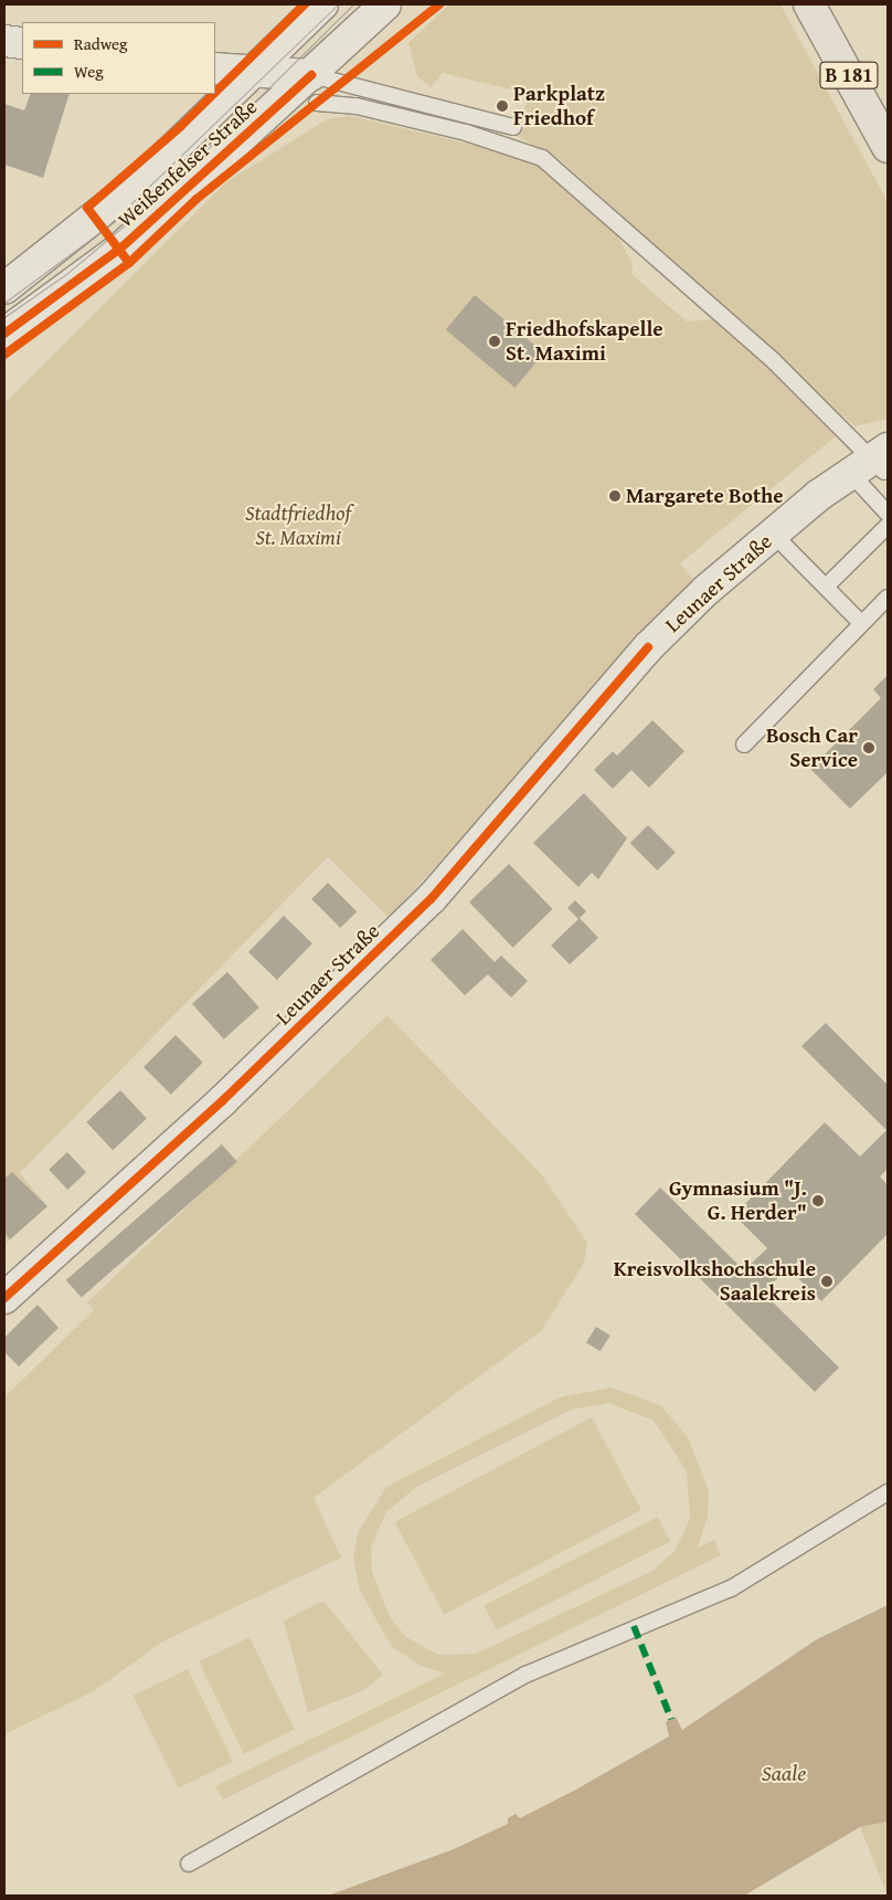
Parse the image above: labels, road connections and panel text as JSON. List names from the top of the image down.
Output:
{
  "streets": {
    "main road": ["B 181"],
    "street": ["Weißenfelser Straße", "Leunaer Straße"]
  },
  "water": ["Saale"],
  "parks": ["Stadtfriedhof St. Maximi"],
  "places": [
    "Parkplatz Friedhof",
    "Friedhofskapelle St. Maximi",
    "Margarete Bothe",
    "Bosch Car Service",
    "Gymnasium \"J. G. Herder\"",
    "Kreisvolkshochschule Saalekreis"
  ],
  "legend": ["Radweg", "Weg"]
}
